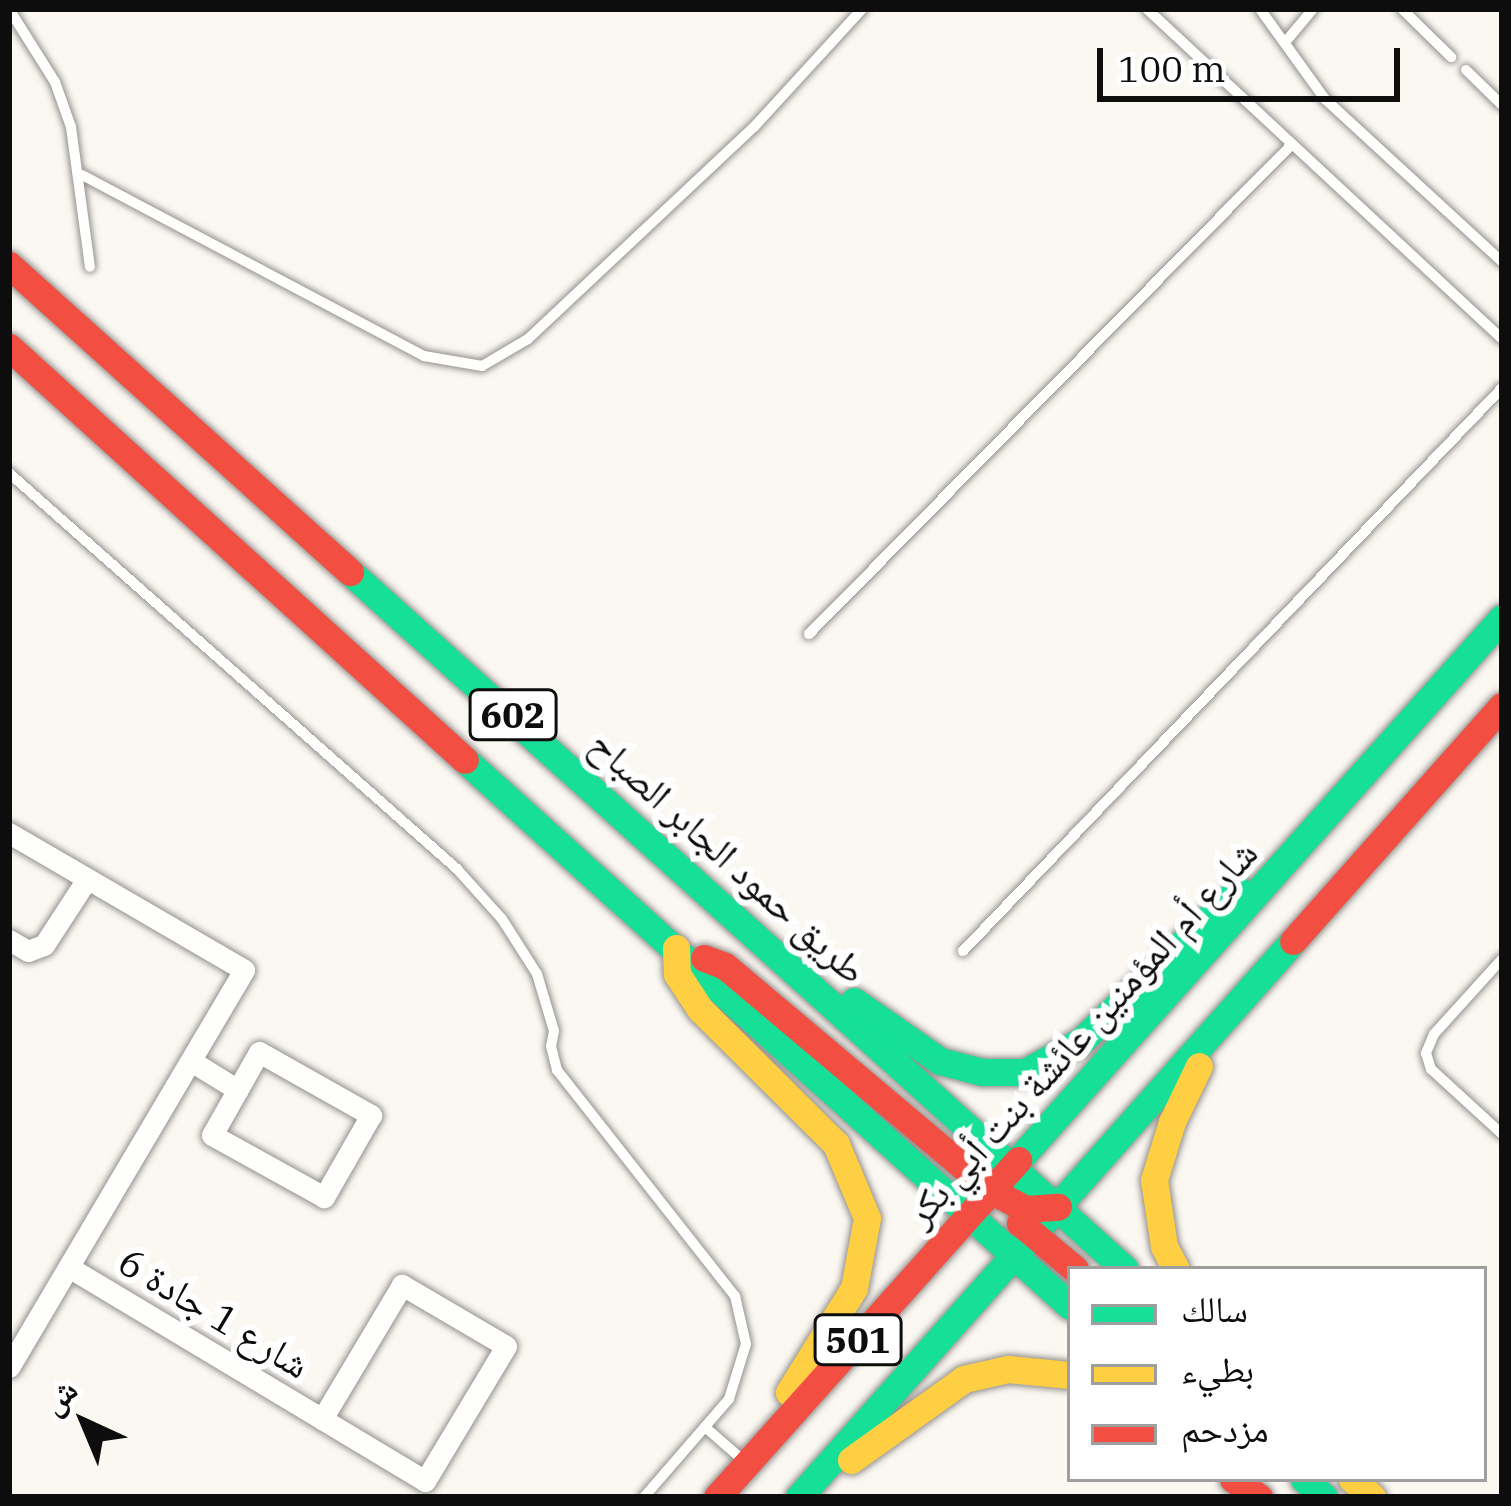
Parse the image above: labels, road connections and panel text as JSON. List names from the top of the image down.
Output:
{
  "streets": {
    "main road": [
      "602",
      "طريق حمود الجابر الصباح",
      "شارع أم المؤمنين عائشة بنت أبي بكر",
      "501"
    ],
    "street": ["شارع 1 جادة 6"]
  },
  "crossings": [
    ["602", "شارع أم المؤمنين عائشة بنت أبي بكر"],
    ["602", "501"],
    ["طريق حمود الجابر الصباح", "شارع أم المؤمنين عائشة بنت أبي بكر"]
  ],
  "legend": ["سالك", "بطيء", "مزدحم"],
  "scale_bar": "100 m",
  "north": "top left"
}
